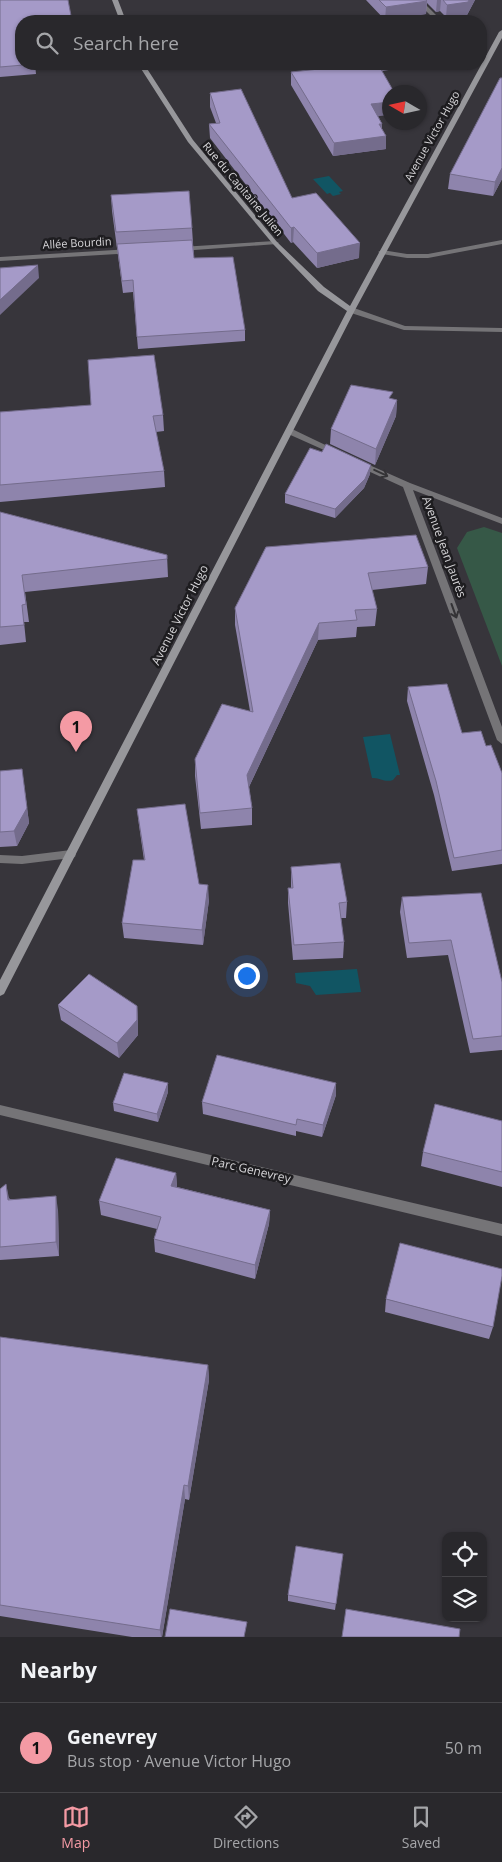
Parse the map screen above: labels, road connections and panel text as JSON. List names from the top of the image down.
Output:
{
  "streets": {
    "street": [
      "Avenue Victor Hugo",
      "Rue du Capitaine Julien",
      "Allée Bourdin",
      "Avenue Jean Jaurès",
      "Parc Genevrey"
    ]
  },
  "crossings": [
    ["Avenue Victor Hugo", "Rue du Capitaine Julien"]
  ],
  "one_way": ["Avenue Jean Jaurès"],
  "north": "left",
  "page": {
    "search": "Search here",
    "pins": "1",
    "heading": "Nearby",
    "list": [
      {
        "mark": "1",
        "name": "Genevrey",
        "note": "Bus stop · Avenue Victor Hugo",
        "value": "50 m"
      }
    ],
    "nav": ["Map", "Directions", "Saved"]
  }
}
